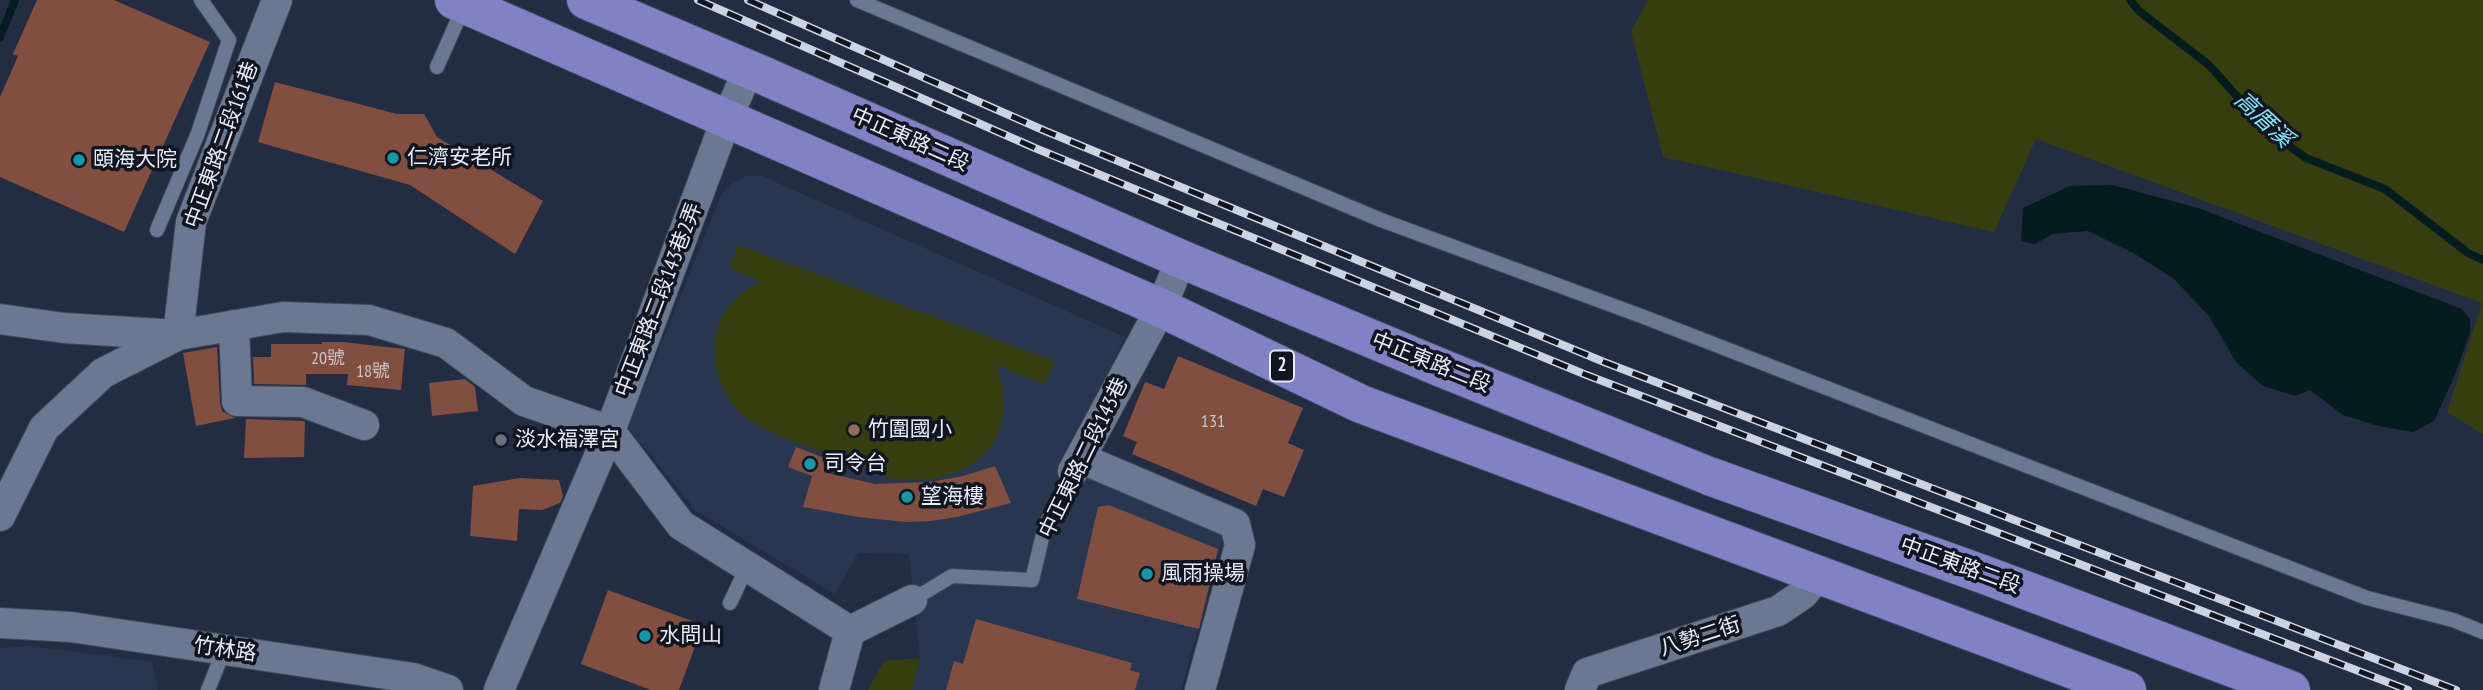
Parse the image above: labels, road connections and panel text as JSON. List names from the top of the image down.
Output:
{
  "streets": {
    "main road": ["中正東路二段", "2"],
    "street": [
      "中正東路二段161巷",
      "中正東路二段143巷2弄",
      "中正東路二段143巷",
      "八勢二街",
      "竹林路"
    ]
  },
  "crossings": [
    ["中正東路二段", "中正東路二段143巷2弄"],
    ["中正東路二段", "中正東路二段143巷"],
    ["中正東路二段143巷2弄", "2"],
    ["2", "中正東路二段143巷"],
    ["2", "八勢二街"]
  ],
  "water": ["高厝溪"],
  "places": [
    "仁濟安老所",
    "頤海大院",
    "竹圍國小",
    "淡水福澤宮",
    "司令台",
    "望海樓",
    "風雨操場",
    "水問山"
  ],
  "house_numbers": ["20號", "18號", "131"]
}
